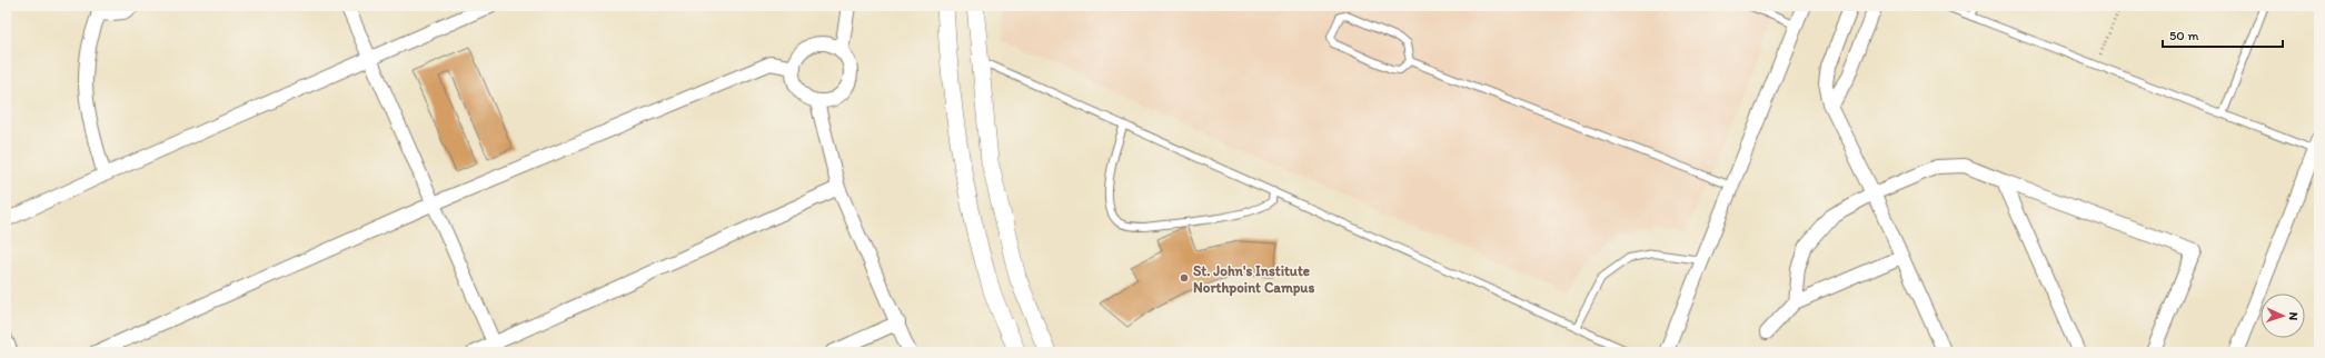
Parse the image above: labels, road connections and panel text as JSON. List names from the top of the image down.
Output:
{
  "places": ["St. John's Institute Northpoint Campus"],
  "scale_bar": "50 m",
  "north": "right"
}
